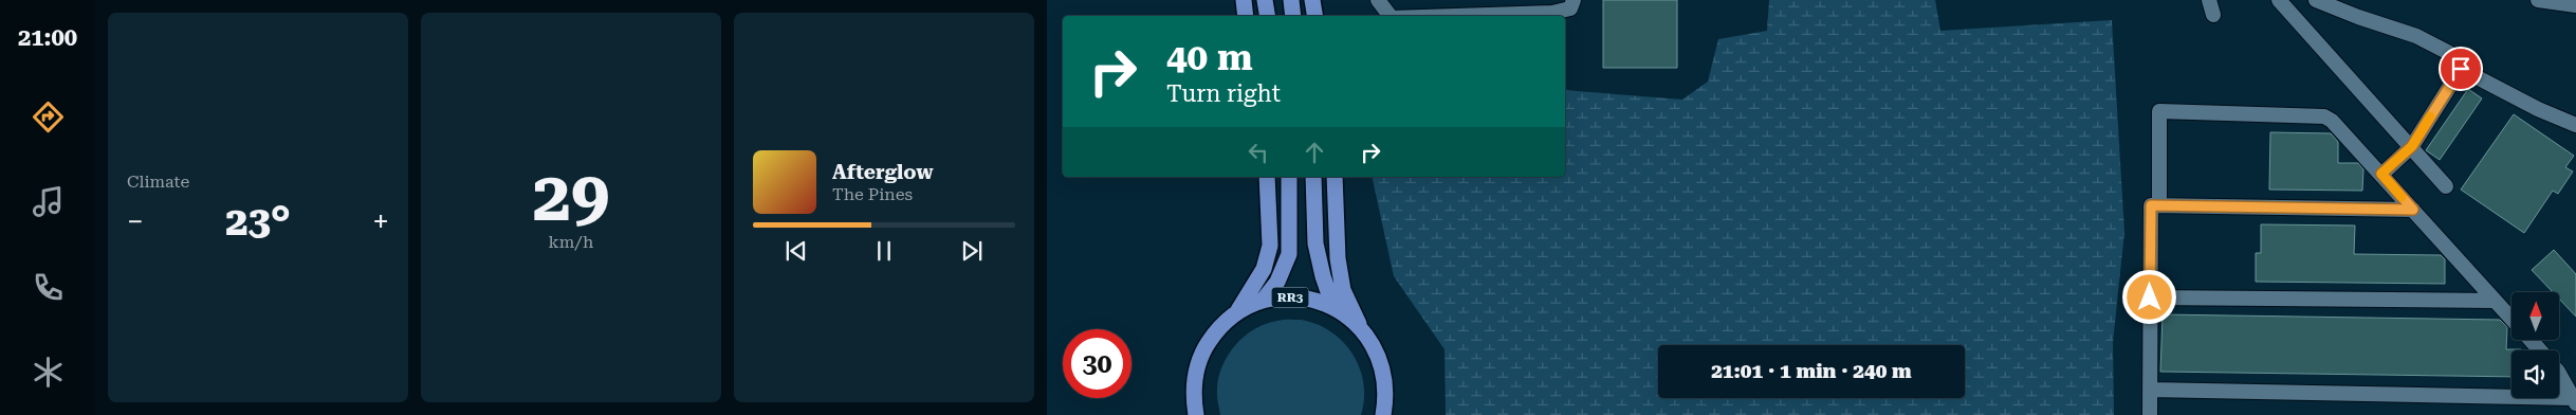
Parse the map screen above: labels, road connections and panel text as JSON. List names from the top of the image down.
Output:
{
  "streets": {
    "main road": ["RR3"]
  },
  "north": "top",
  "page": {
    "tabs": "21:00",
    "tile": [
      "Climate",
      ["29", "km/h"]
    ],
    "turn": ["40 m", "Turn right"],
    "song": ["Afterglow", "The Pines"],
    "heat": ["−", "23°", "+"],
    "limit": "30",
    "trip": "21:01 · 1 min · 240 m"
  }
}
